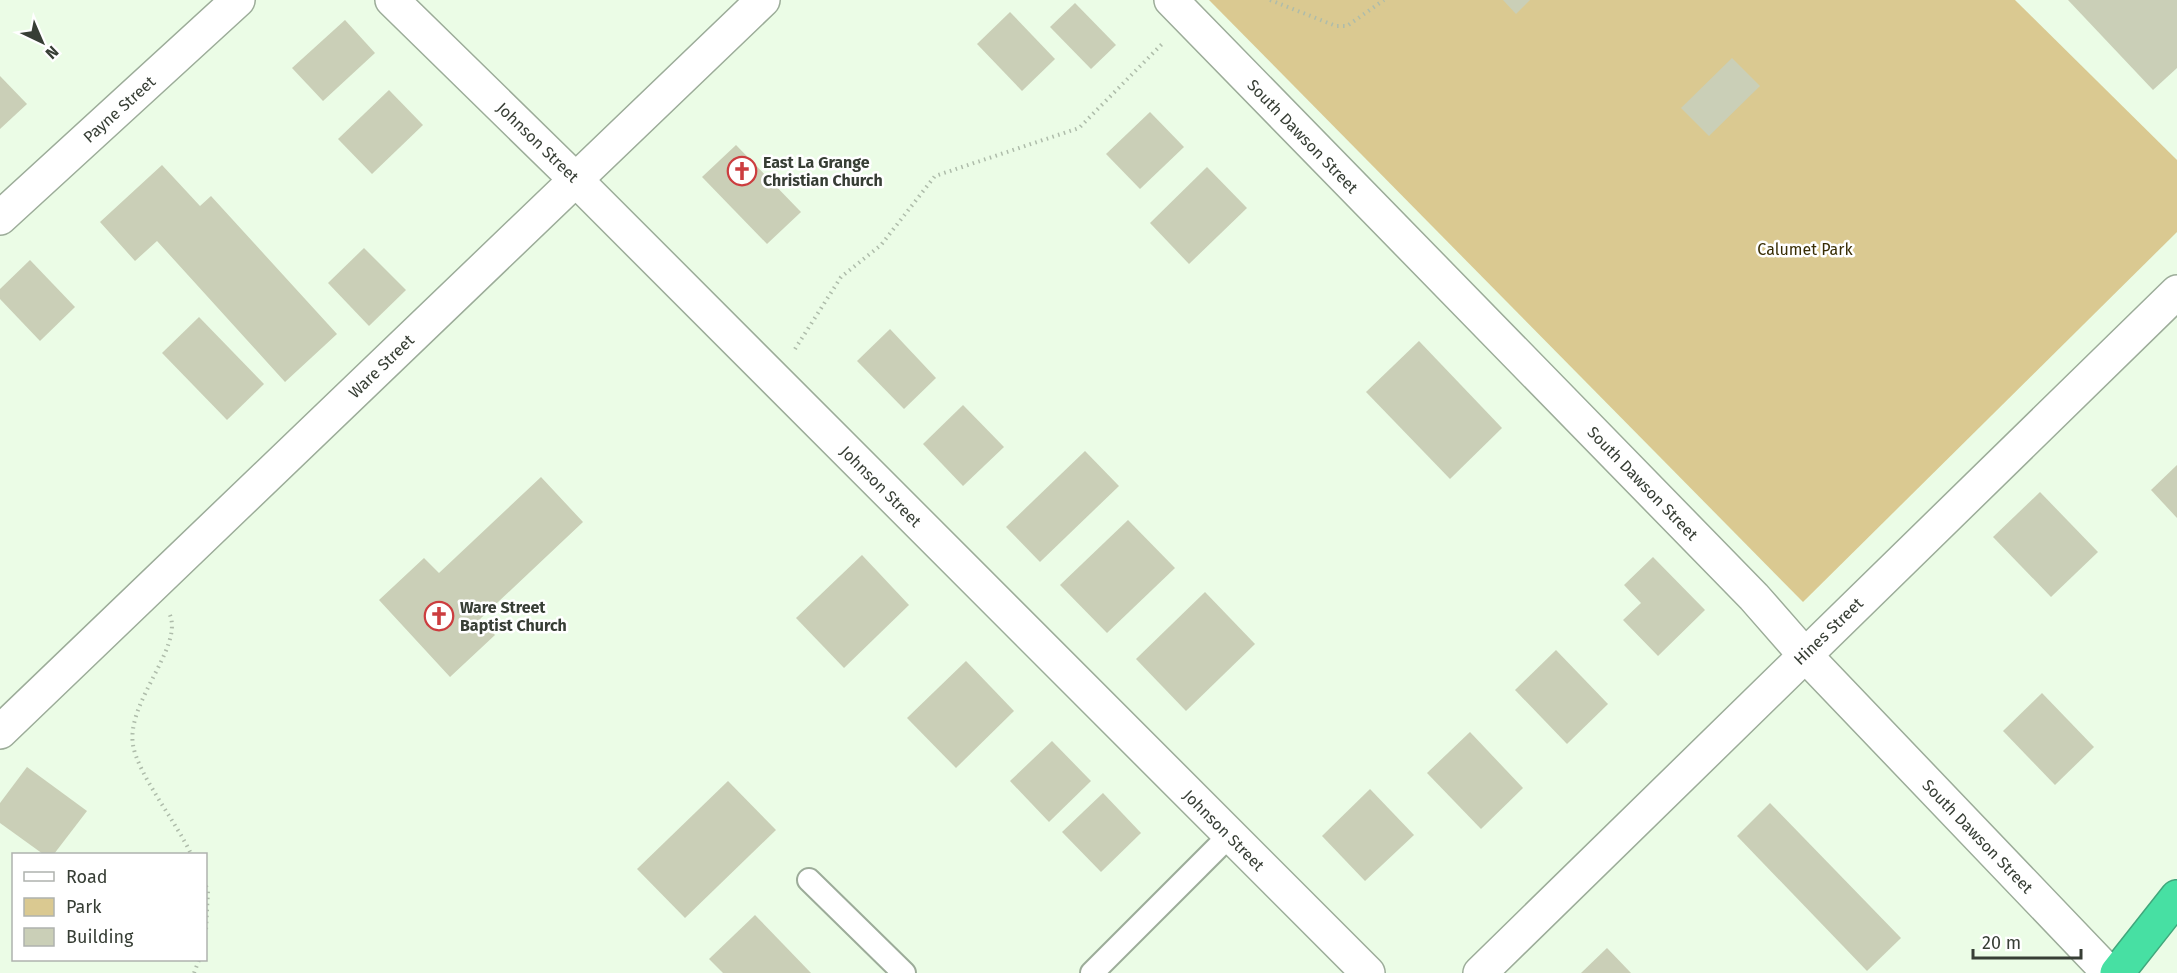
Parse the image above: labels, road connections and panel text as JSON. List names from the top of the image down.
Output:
{
  "streets": {
    "street": [
      "Payne Street",
      "South Dawson Street",
      "Johnson Street",
      "Ware Street",
      "Hines Street"
    ]
  },
  "crossings": [
    ["South Dawson Street", "Hines Street"],
    ["Johnson Street", "Ware Street"]
  ],
  "parks": ["Calumet Park"],
  "places": {
    "church": ["East La Grange Christian Church", "Ware Street Baptist Church"]
  },
  "legend": ["Road", "Park", "Building"],
  "scale_bar": "20 m",
  "north": "bottom right"
}
